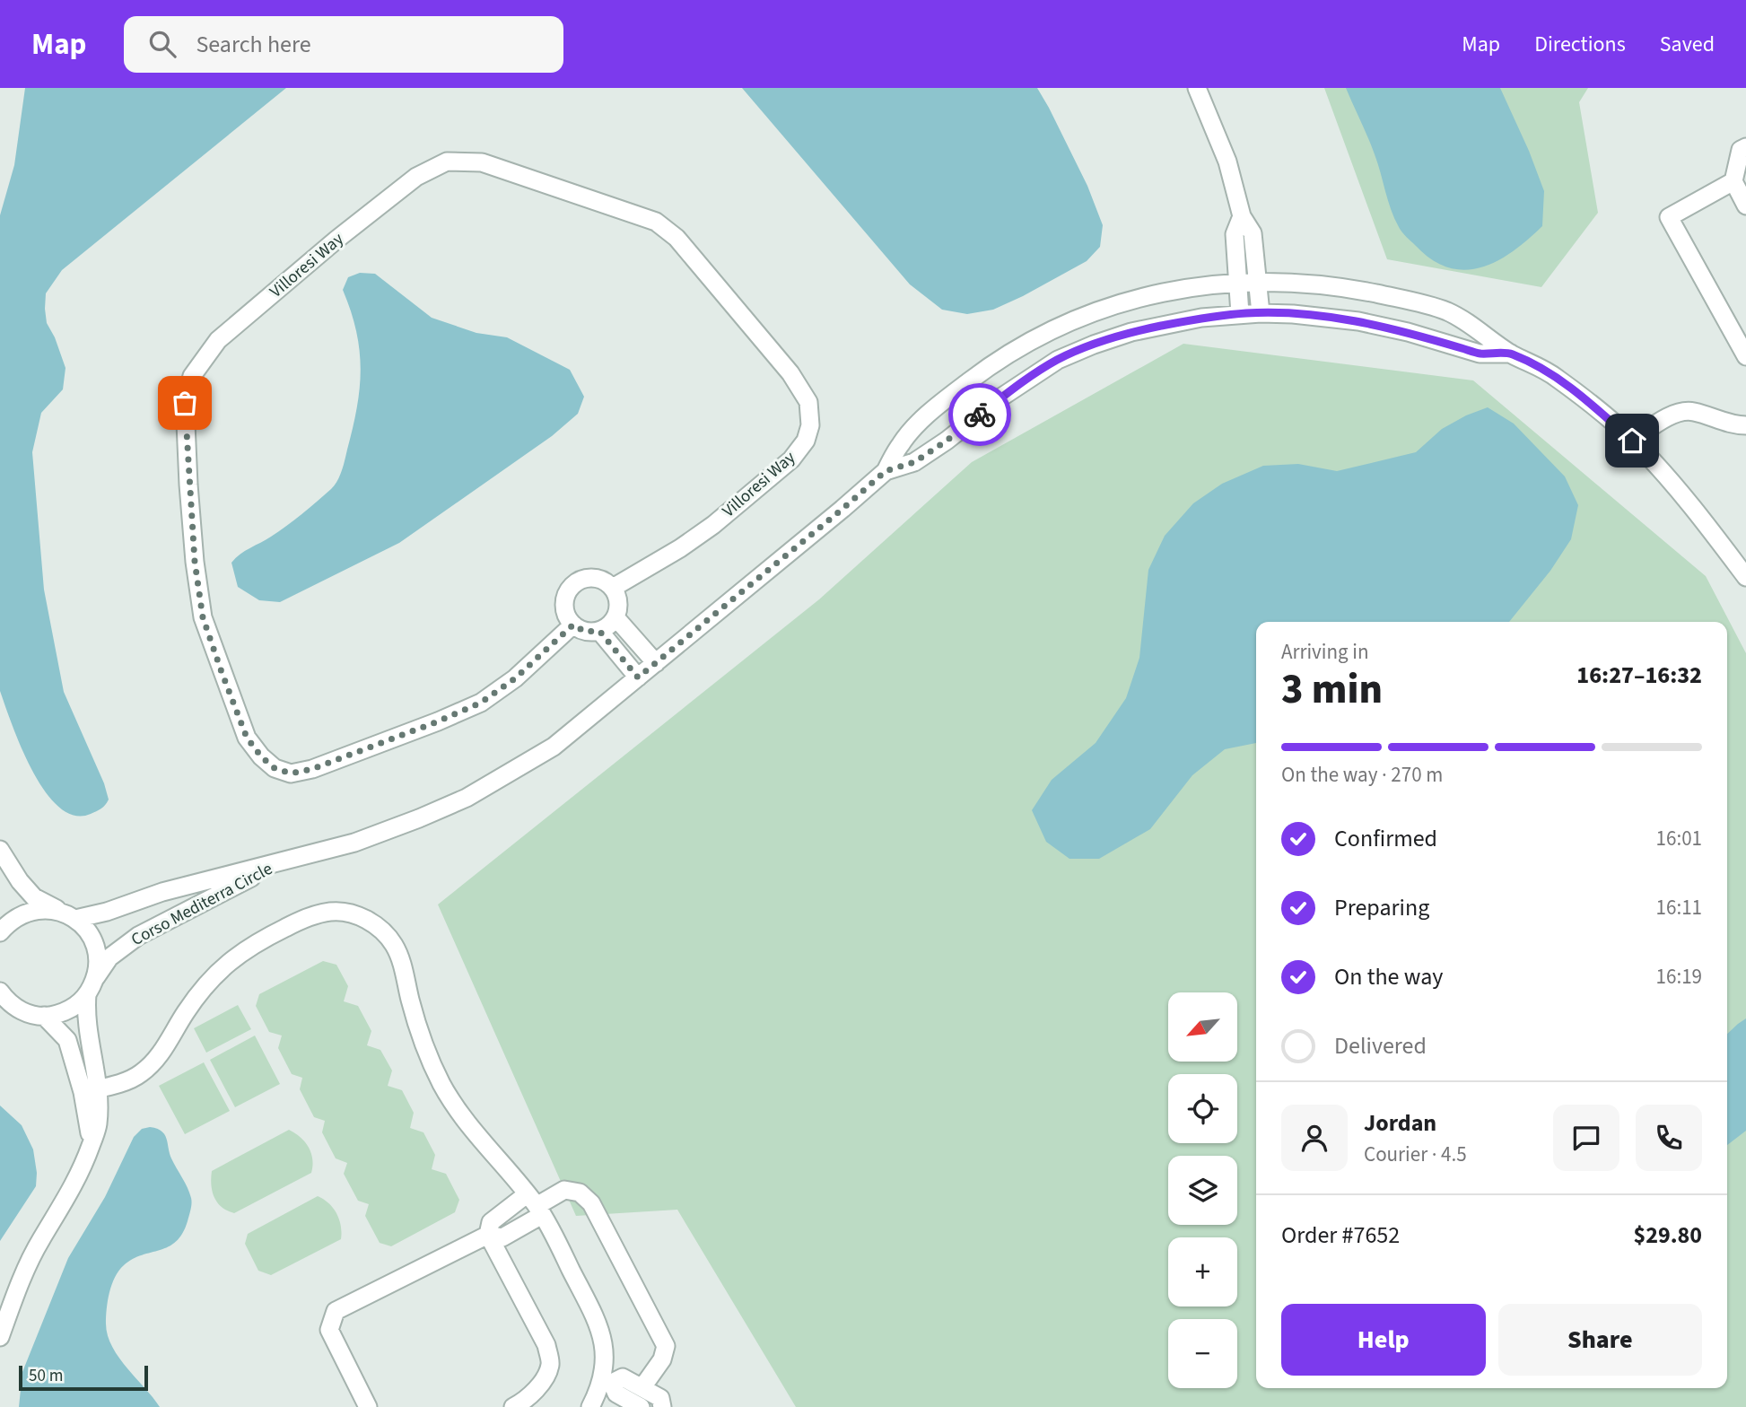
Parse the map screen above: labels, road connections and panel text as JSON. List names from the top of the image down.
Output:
{
  "streets": {
    "street": ["Villoresi Way", "Corso Mediterra Circle"]
  },
  "scale_bar": "50 m",
  "north": "bottom left",
  "page": {
    "header": "Map",
    "search": "Search here",
    "nav": ["Map", "Directions", "Saved"],
    "heading": ["3 min", "Arriving in", "16:27–16:32"],
    "panel": [
      "Jordan",
      "Courier · 4.5",
      "Order #7652",
      "$29.80"
    ],
    "bar": "On the way · 270 m",
    "list": [
      ["Confirmed", "16:01"],
      ["Preparing", "16:11"],
      ["On the way", "16:19"],
      "Delivered"
    ],
    "map_buttons": ["+", "−"],
    "buttons": ["Help", "Share"],
    "scale": "50 m"
  }
}
